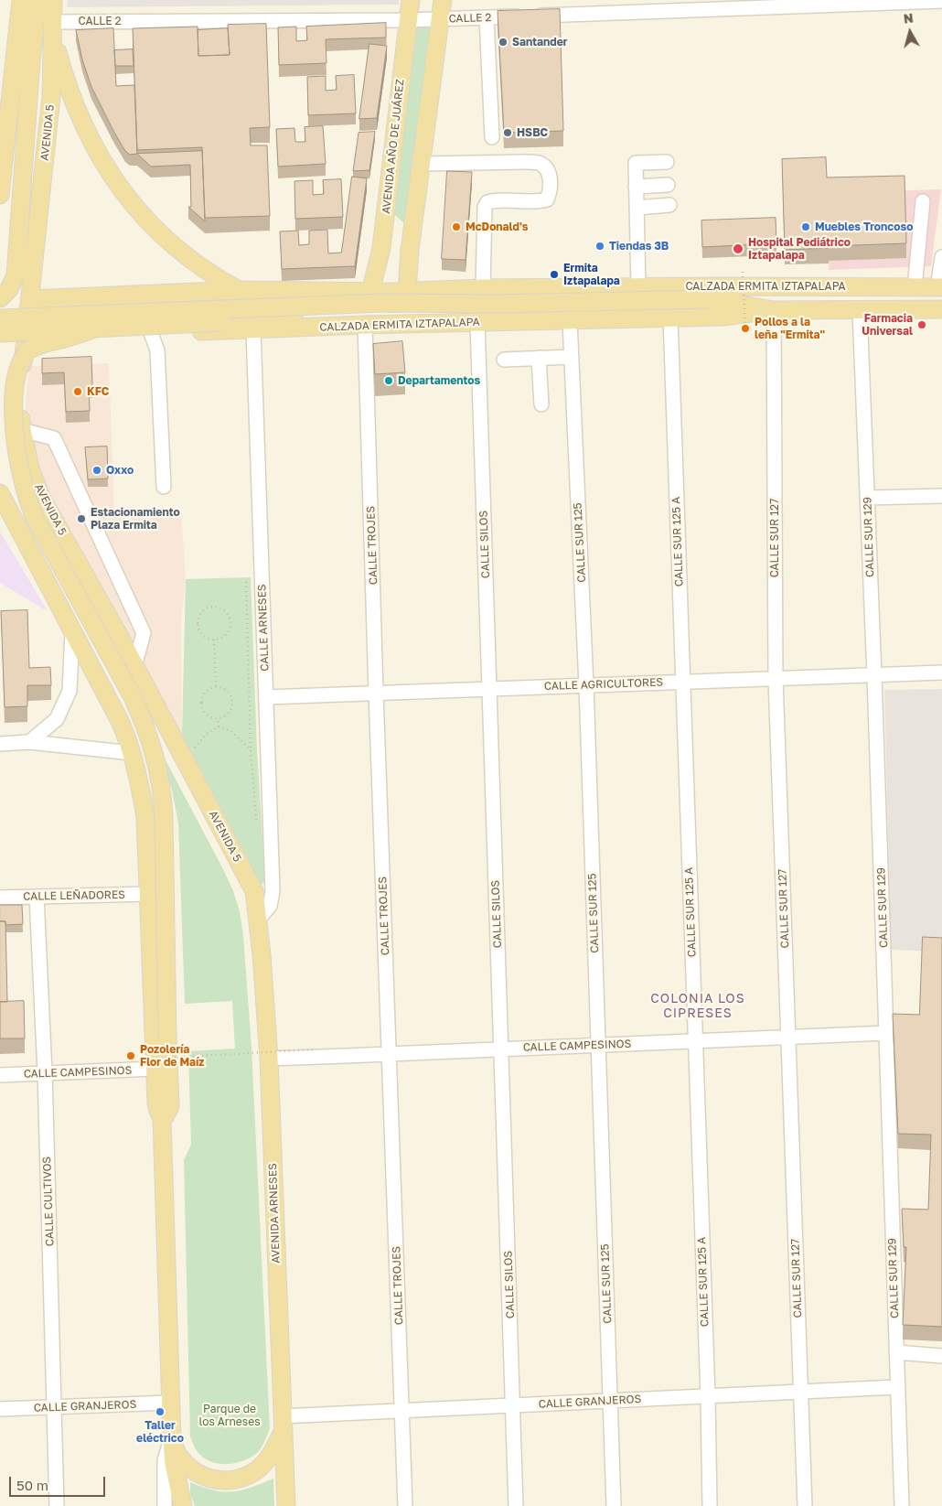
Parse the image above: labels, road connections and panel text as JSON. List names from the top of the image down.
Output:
{
  "streets": {
    "main road": [
      "AVENIDA 5",
      "AVENIDA AÑO DE JUÁREZ",
      "CALZADA ERMITA IZTAPALAPA",
      "AVENIDA ARNESES"
    ],
    "street": [
      "CALLE 2",
      "CALLE SUR 129",
      "CALLE SUR 127",
      "CALLE SUR 125 A",
      "CALLE SUR 125",
      "CALLE SILOS",
      "CALLE TROJES",
      "CALLE ARNESES",
      "CALLE AGRICULTORES",
      "CALLE LEÑADORES",
      "CALLE CAMPESINOS",
      "CALLE CULTIVOS",
      "CALLE GRANJEROS"
    ]
  },
  "crossings": [
    ["CALLE 2", "AVENIDA 5"],
    ["CALLE 2", "AVENIDA AÑO DE JUÁREZ"],
    ["AVENIDA 5", "CALZADA ERMITA IZTAPALAPA"],
    ["AVENIDA 5", "CALLE ARNESES"],
    ["AVENIDA 5", "AVENIDA ARNESES"],
    ["AVENIDA AÑO DE JUÁREZ", "CALZADA ERMITA IZTAPALAPA"],
    ["CALZADA ERMITA IZTAPALAPA", "CALLE SUR 129"],
    ["CALZADA ERMITA IZTAPALAPA", "CALLE SUR 127"],
    ["CALZADA ERMITA IZTAPALAPA", "CALLE SUR 125 A"],
    ["CALZADA ERMITA IZTAPALAPA", "CALLE SUR 125"],
    ["CALZADA ERMITA IZTAPALAPA", "CALLE SILOS"],
    ["CALZADA ERMITA IZTAPALAPA", "CALLE TROJES"],
    ["CALZADA ERMITA IZTAPALAPA", "CALLE ARNESES"],
    ["CALLE SUR 129", "CALLE AGRICULTORES"],
    ["CALLE SUR 129", "CALLE CAMPESINOS"],
    ["CALLE SUR 129", "CALLE GRANJEROS"],
    ["CALLE SUR 127", "CALLE AGRICULTORES"],
    ["CALLE SUR 127", "CALLE CAMPESINOS"],
    ["CALLE SUR 127", "CALLE GRANJEROS"],
    ["CALLE SUR 125 A", "CALLE AGRICULTORES"],
    ["CALLE SUR 125 A", "CALLE CAMPESINOS"],
    ["CALLE SUR 125 A", "CALLE GRANJEROS"],
    ["CALLE SUR 125", "CALLE AGRICULTORES"],
    ["CALLE SUR 125", "CALLE CAMPESINOS"],
    ["CALLE SUR 125", "CALLE GRANJEROS"],
    ["CALLE SILOS", "CALLE AGRICULTORES"],
    ["CALLE SILOS", "CALLE CAMPESINOS"],
    ["CALLE SILOS", "CALLE GRANJEROS"],
    ["CALLE TROJES", "CALLE AGRICULTORES"],
    ["CALLE TROJES", "CALLE CAMPESINOS"],
    ["CALLE TROJES", "CALLE GRANJEROS"],
    ["CALLE ARNESES", "CALLE AGRICULTORES"],
    ["CALLE ARNESES", "AVENIDA ARNESES"],
    ["CALLE LEÑADORES", "CALLE CULTIVOS"],
    ["CALLE CAMPESINOS", "CALLE CULTIVOS"],
    ["CALLE CAMPESINOS", "AVENIDA ARNESES"],
    ["CALLE CULTIVOS", "CALLE GRANJEROS"],
    ["AVENIDA ARNESES", "CALLE GRANJEROS"]
  ],
  "districts": ["COLONIA LOS CIPRESES"],
  "parks": ["Parque de los Arneses"],
  "places": [
    "Santander",
    "HSBC",
    "McDonald's",
    "Muebles Troncoso",
    "Tiendas 3B",
    "Hospital Pediátrico Iztapalapa",
    "Ermita Iztapalapa",
    "Farmacia Universal",
    "Pollos a la leña \"Ermita\"",
    "Departamentos",
    "KFC",
    "Oxxo",
    "Estacionamiento Plaza Ermita",
    "Pozolería Flor de Maíz",
    "Taller eléctrico"
  ],
  "scale_bar": "50 m",
  "north": "top"
}
